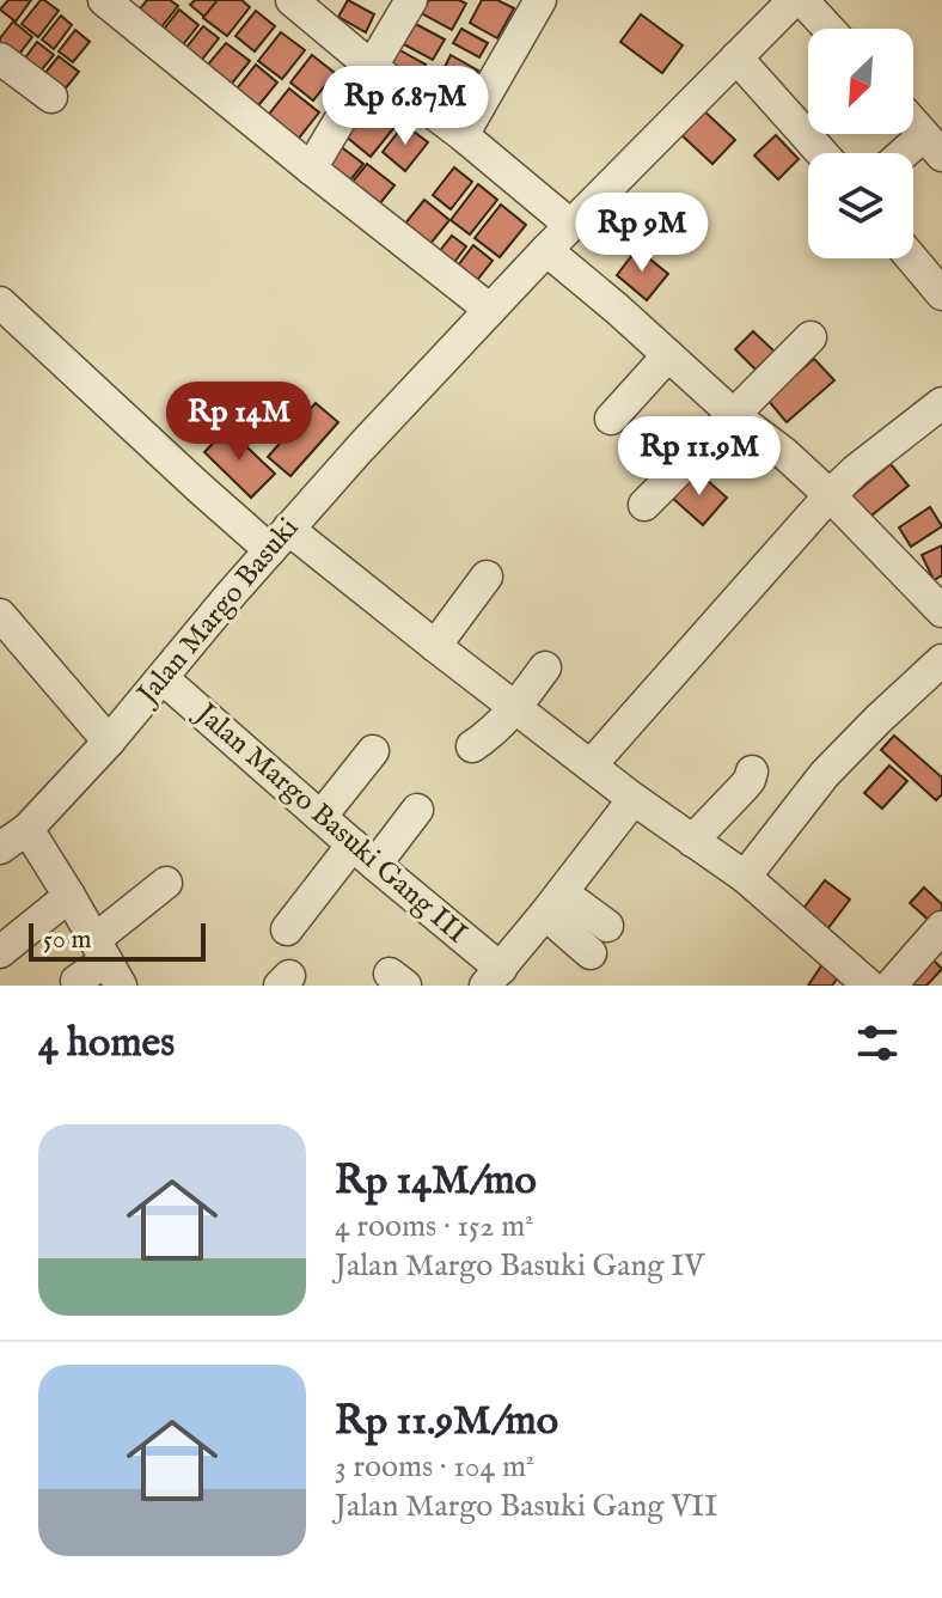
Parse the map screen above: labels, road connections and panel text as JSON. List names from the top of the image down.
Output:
{
  "streets": {
    "street": ["Jalan Margo Basuki", "Jalan Margo Basuki Gang III"]
  },
  "crossings": [
    ["Jalan Margo Basuki", "Jalan Margo Basuki Gang III"]
  ],
  "scale_bar": "50 m",
  "north": "bottom left",
  "page": {
    "price": [
      "Rp 6.87M",
      "Rp 9M",
      "Rp 14M",
      "Rp 11.9M"
    ],
    "scale": "50 m",
    "heading": "4 homes",
    "list": [
      {
        "name": "Rp 14M/mo",
        "note": "4 rooms · 152 m² · Jalan Margo Basuki Gang IV"
      },
      {
        "name": "Rp 11.9M/mo",
        "note": "3 rooms · 104 m² · Jalan Margo Basuki Gang VII"
      }
    ]
  }
}
